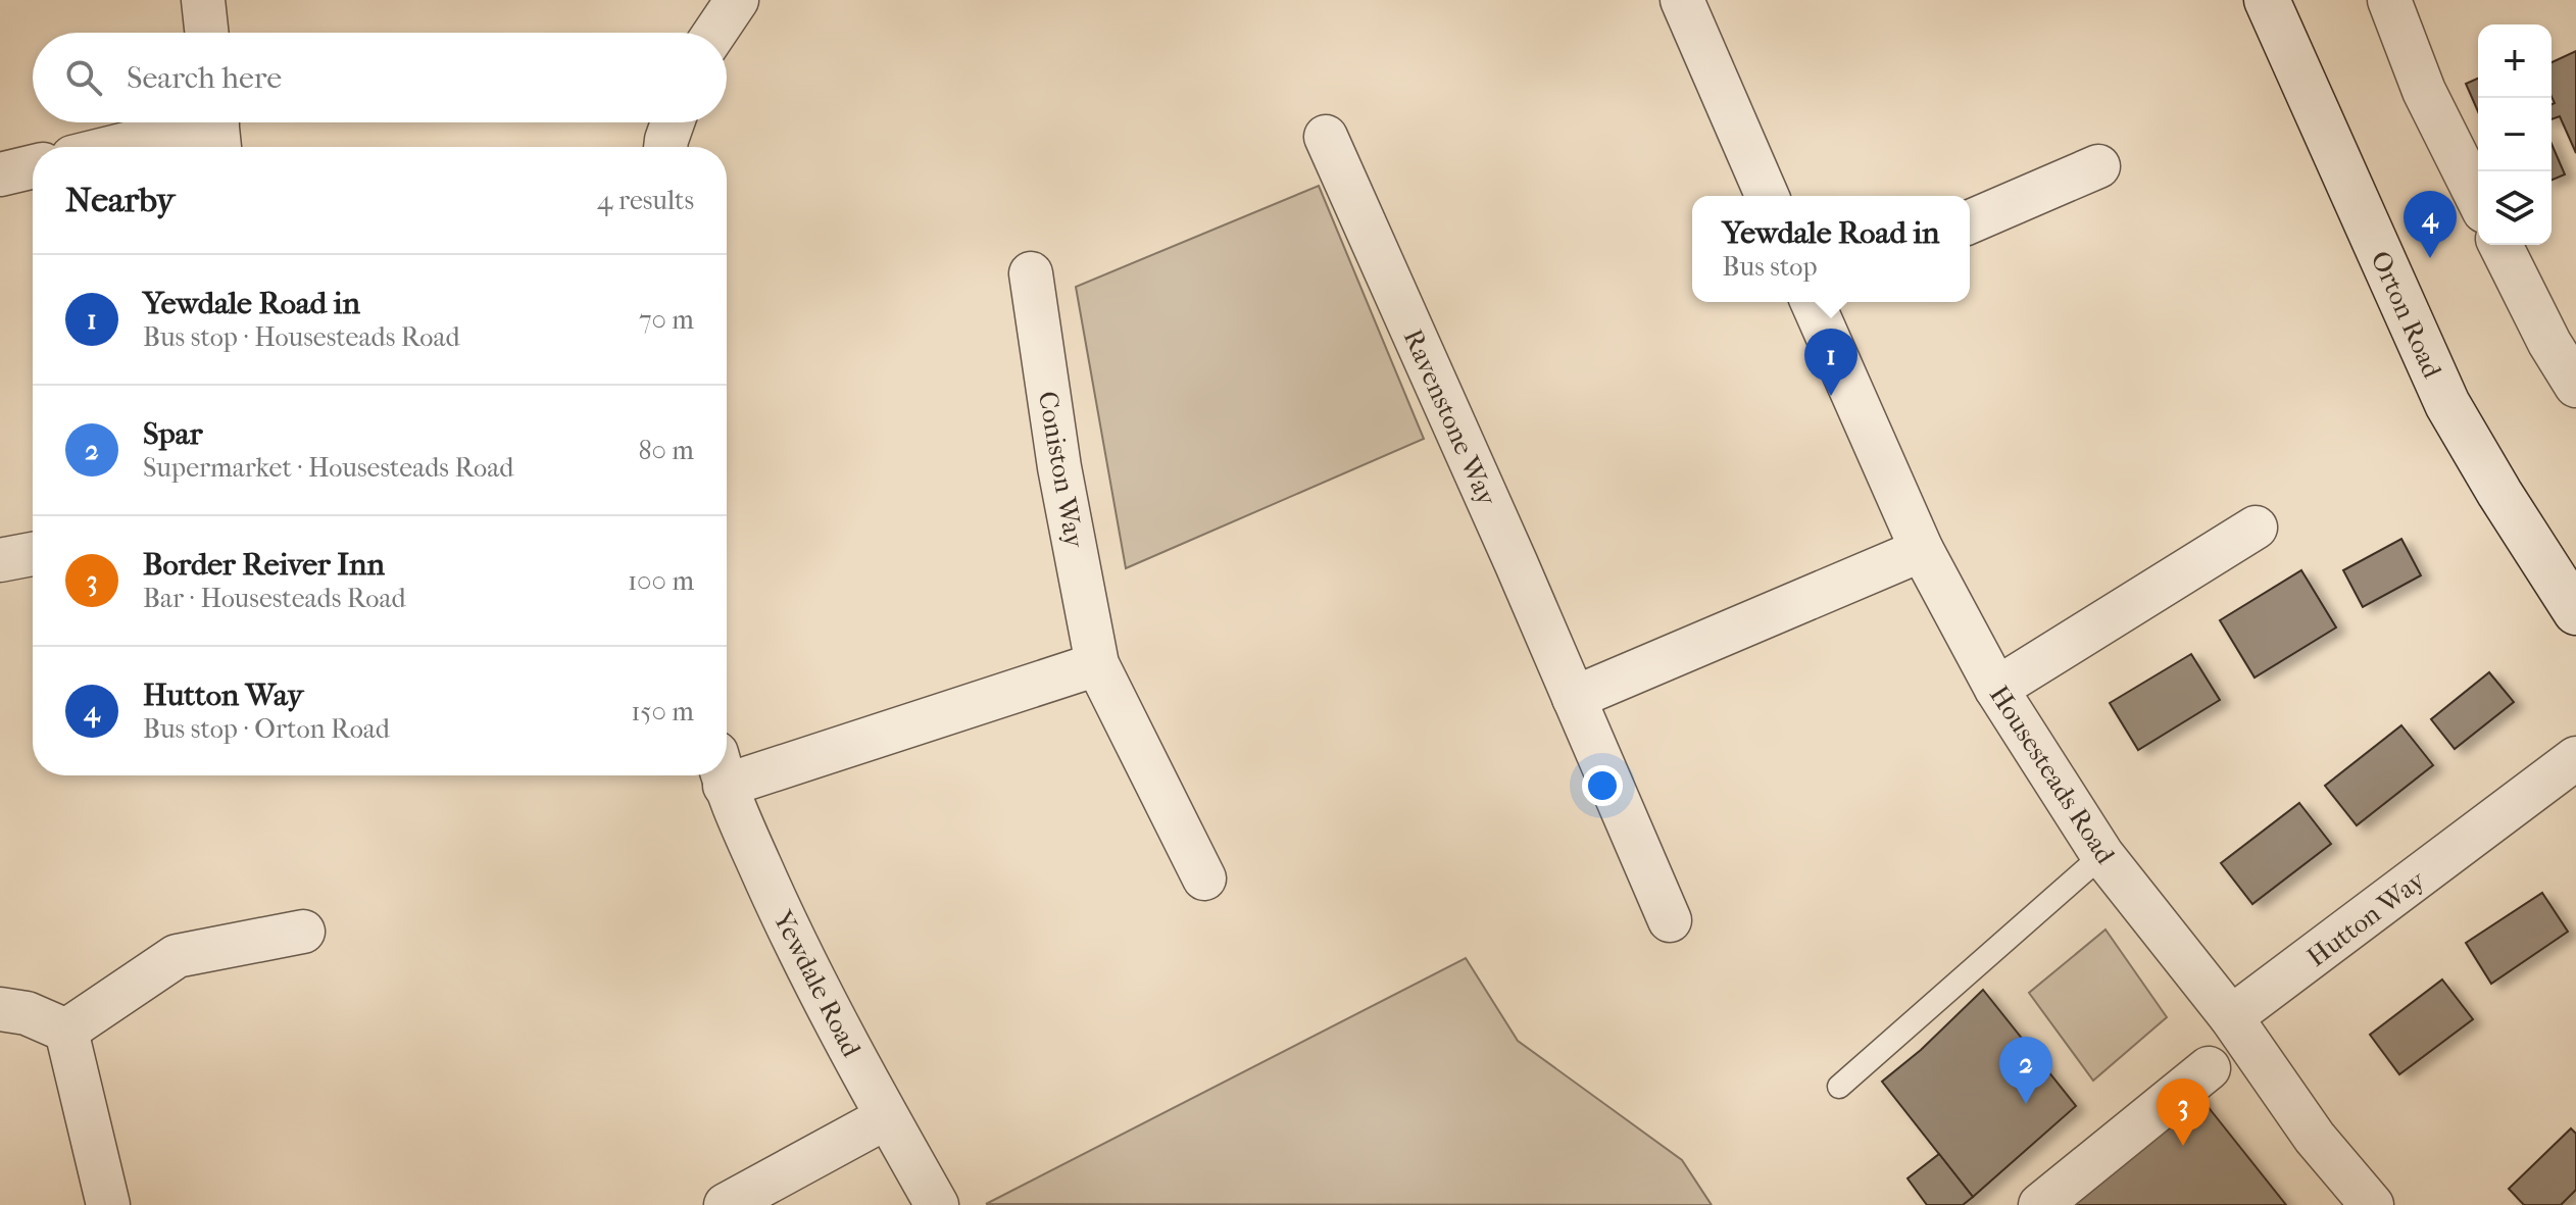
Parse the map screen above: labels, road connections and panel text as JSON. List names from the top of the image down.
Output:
{
  "streets": {
    "street": [
      "Orton Road",
      "Ravenstone Way",
      "Coniston Way",
      "Housesteads Road",
      "Hutton Way",
      "Yewdale Road"
    ]
  },
  "crossings": [
    ["Housesteads Road", "Hutton Way"]
  ],
  "page": {
    "map_buttons": ["+", "−"],
    "search": "Search here",
    "heading": ["Nearby", "4 results"],
    "pins": [
      "4",
      "1",
      "2",
      "3"
    ],
    "popup": ["Yewdale Road in", "Bus stop"],
    "list": [
      {
        "mark": "1",
        "name": "Yewdale Road in",
        "note": "Bus stop · Housesteads Road",
        "value": "70 m"
      },
      {
        "mark": "2",
        "name": "Spar",
        "note": "Supermarket · Housesteads Road",
        "value": "80 m"
      },
      {
        "mark": "3",
        "name": "Border Reiver Inn",
        "note": "Bar · Housesteads Road",
        "value": "100 m"
      },
      {
        "mark": "4",
        "name": "Hutton Way",
        "note": "Bus stop · Orton Road",
        "value": "150 m"
      }
    ]
  }
}
